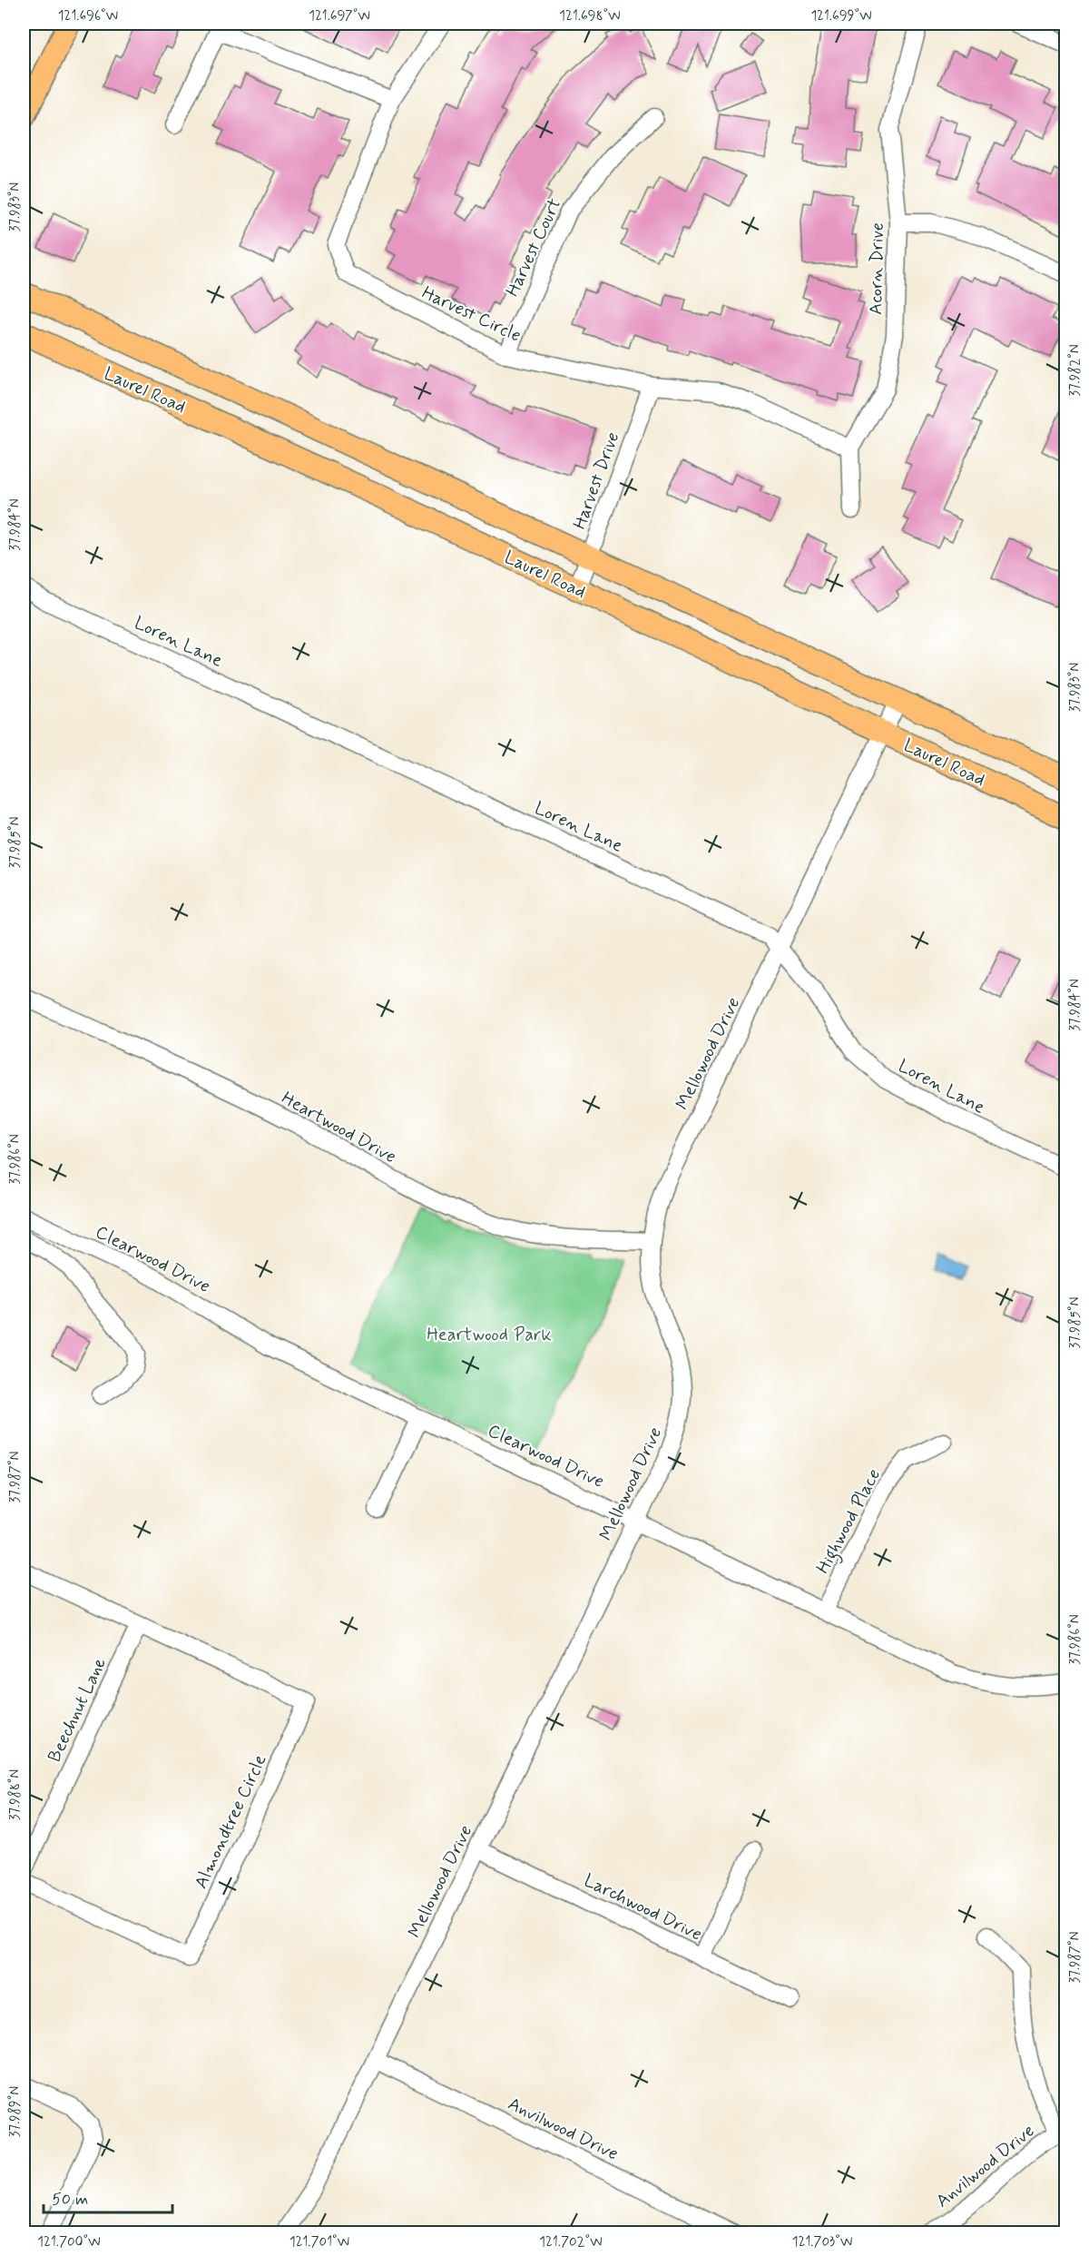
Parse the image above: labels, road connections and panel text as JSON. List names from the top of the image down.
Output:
{
  "streets": {
    "main road": ["Laurel Road"],
    "street": [
      "Harvest Court",
      "Acorn Drive",
      "Harvest Circle",
      "Harvest Drive",
      "Loren Lane",
      "Mellowood Drive",
      "Heartwood Drive",
      "Clearwood Drive",
      "Highwood Place",
      "Beechnut Lane",
      "Almondtree Circle",
      "Larchwood Drive",
      "Anvilwood Drive"
    ]
  },
  "crossings": [
    ["Harvest Court", "Harvest Circle"],
    ["Acorn Drive", "Harvest Circle"],
    ["Harvest Circle", "Harvest Drive"],
    ["Laurel Road", "Harvest Drive"],
    ["Laurel Road", "Mellowood Drive"],
    ["Loren Lane", "Mellowood Drive"],
    ["Mellowood Drive", "Heartwood Drive"],
    ["Mellowood Drive", "Clearwood Drive"],
    ["Mellowood Drive", "Larchwood Drive"],
    ["Mellowood Drive", "Anvilwood Drive"],
    ["Clearwood Drive", "Highwood Place"],
    ["Beechnut Lane", "Almondtree Circle"]
  ],
  "parks": ["Heartwood Park"],
  "scale_bar": "50 m",
  "coordinates": [
    "121.696°W",
    "121.697°W",
    "121.698°W",
    "121.699°W",
    "37.983°N",
    "37.982°N",
    "37.984°N",
    "37.985°N",
    "37.986°N",
    "37.987°N",
    "37.988°N",
    "37.989°N",
    "121.700°W",
    "121.701°W",
    "121.702°W",
    "121.703°W"
  ]
}
